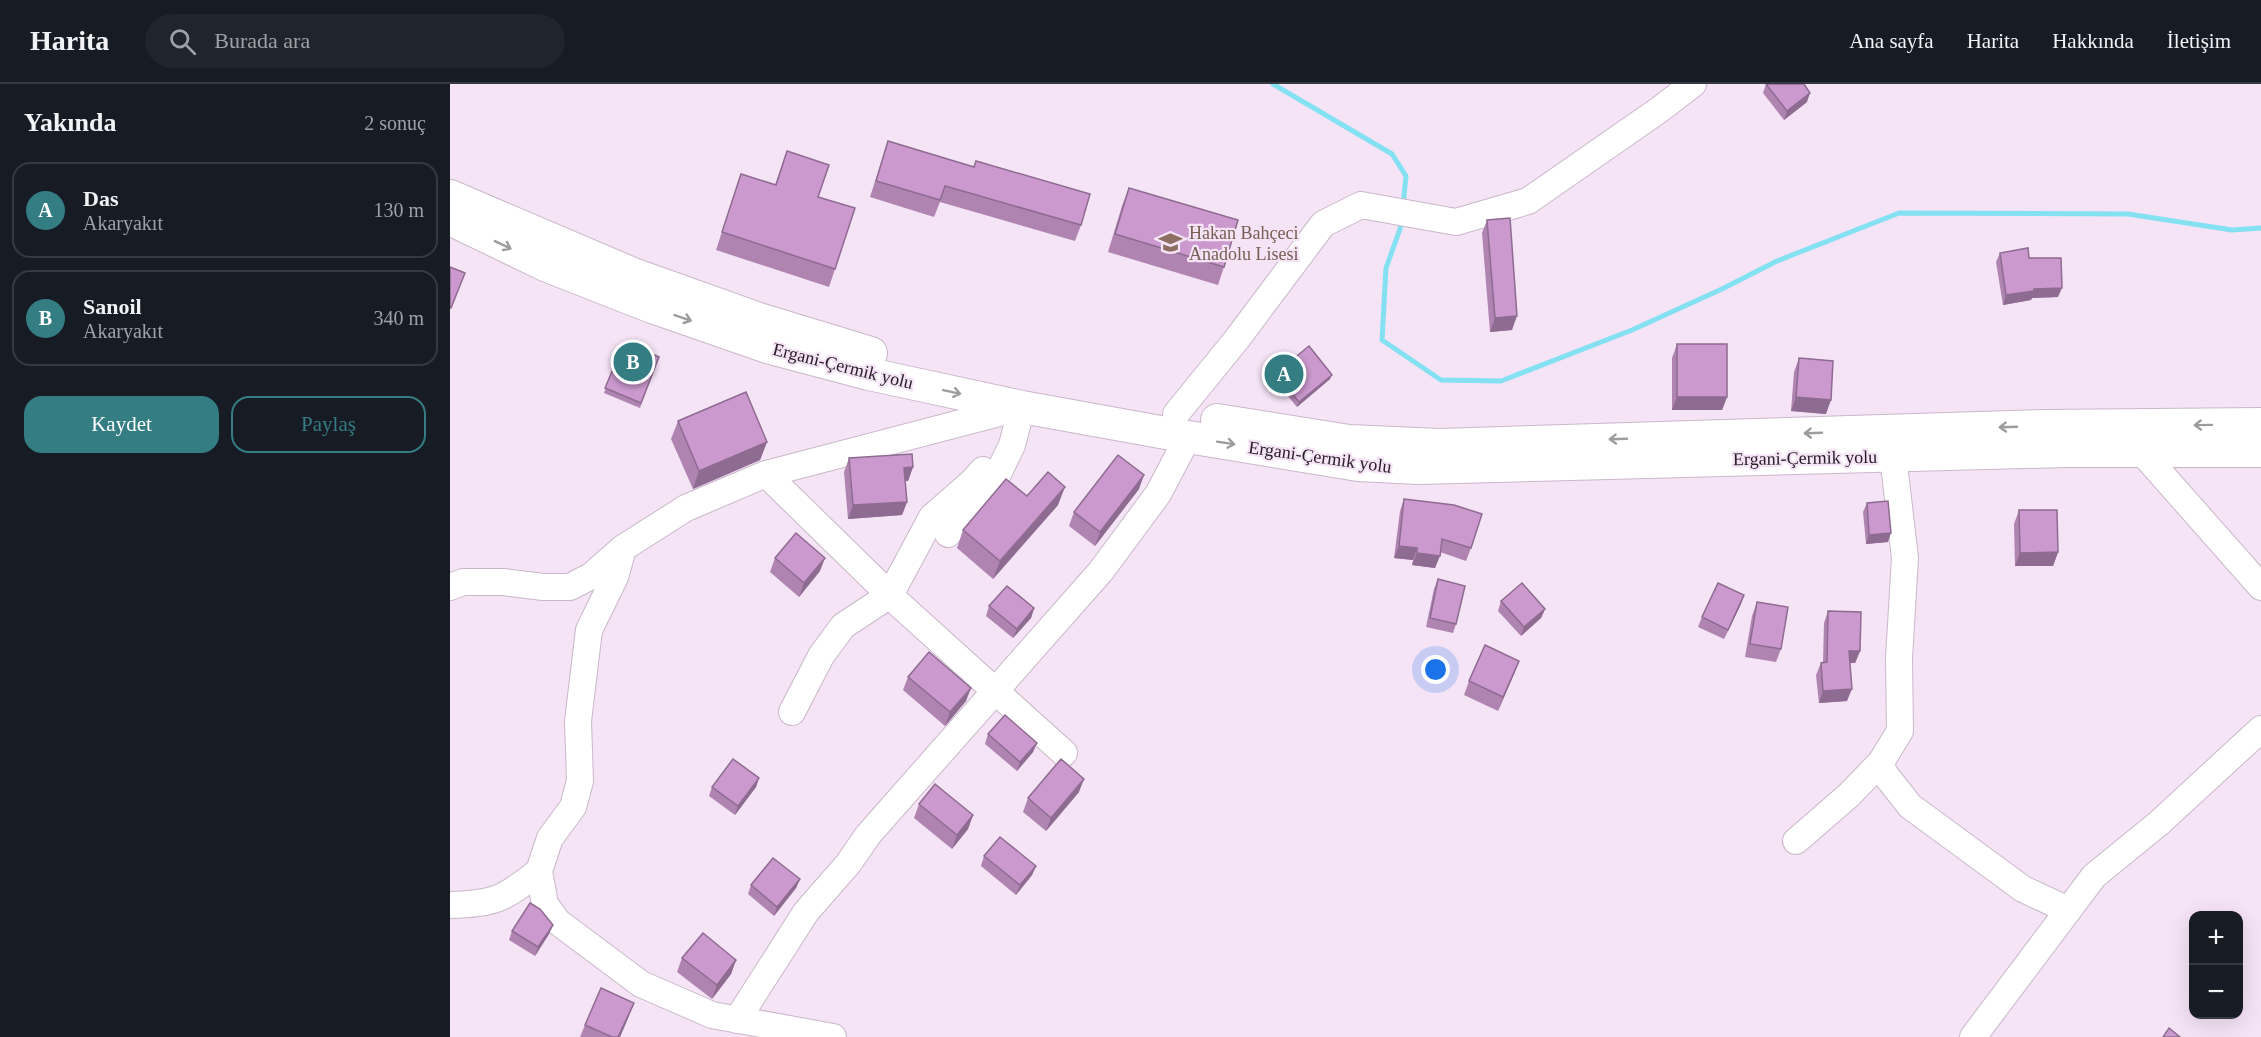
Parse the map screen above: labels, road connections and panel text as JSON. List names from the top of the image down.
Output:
{
  "streets": {
    "main road": ["Ergani-Çermik yolu"]
  },
  "places": {
    "school or university": ["Hakan Bahçeci Anadolu Lisesi"]
  },
  "page": {
    "header": "Harita",
    "search": "Burada ara",
    "nav": [
      "Ana sayfa",
      "Harita",
      "Hakkında",
      "İletişim"
    ],
    "heading": ["Yakında", "2 sonuç"],
    "list": [
      {
        "mark": "A",
        "name": "Das",
        "note": "Akaryakıt",
        "value": "130 m"
      },
      {
        "mark": "B",
        "name": "Sanoil",
        "note": "Akaryakıt",
        "value": "340 m"
      }
    ],
    "pins": ["B", "A"],
    "buttons": ["Kaydet", "Paylaş"],
    "map_buttons": ["+", "−"]
  }
}
